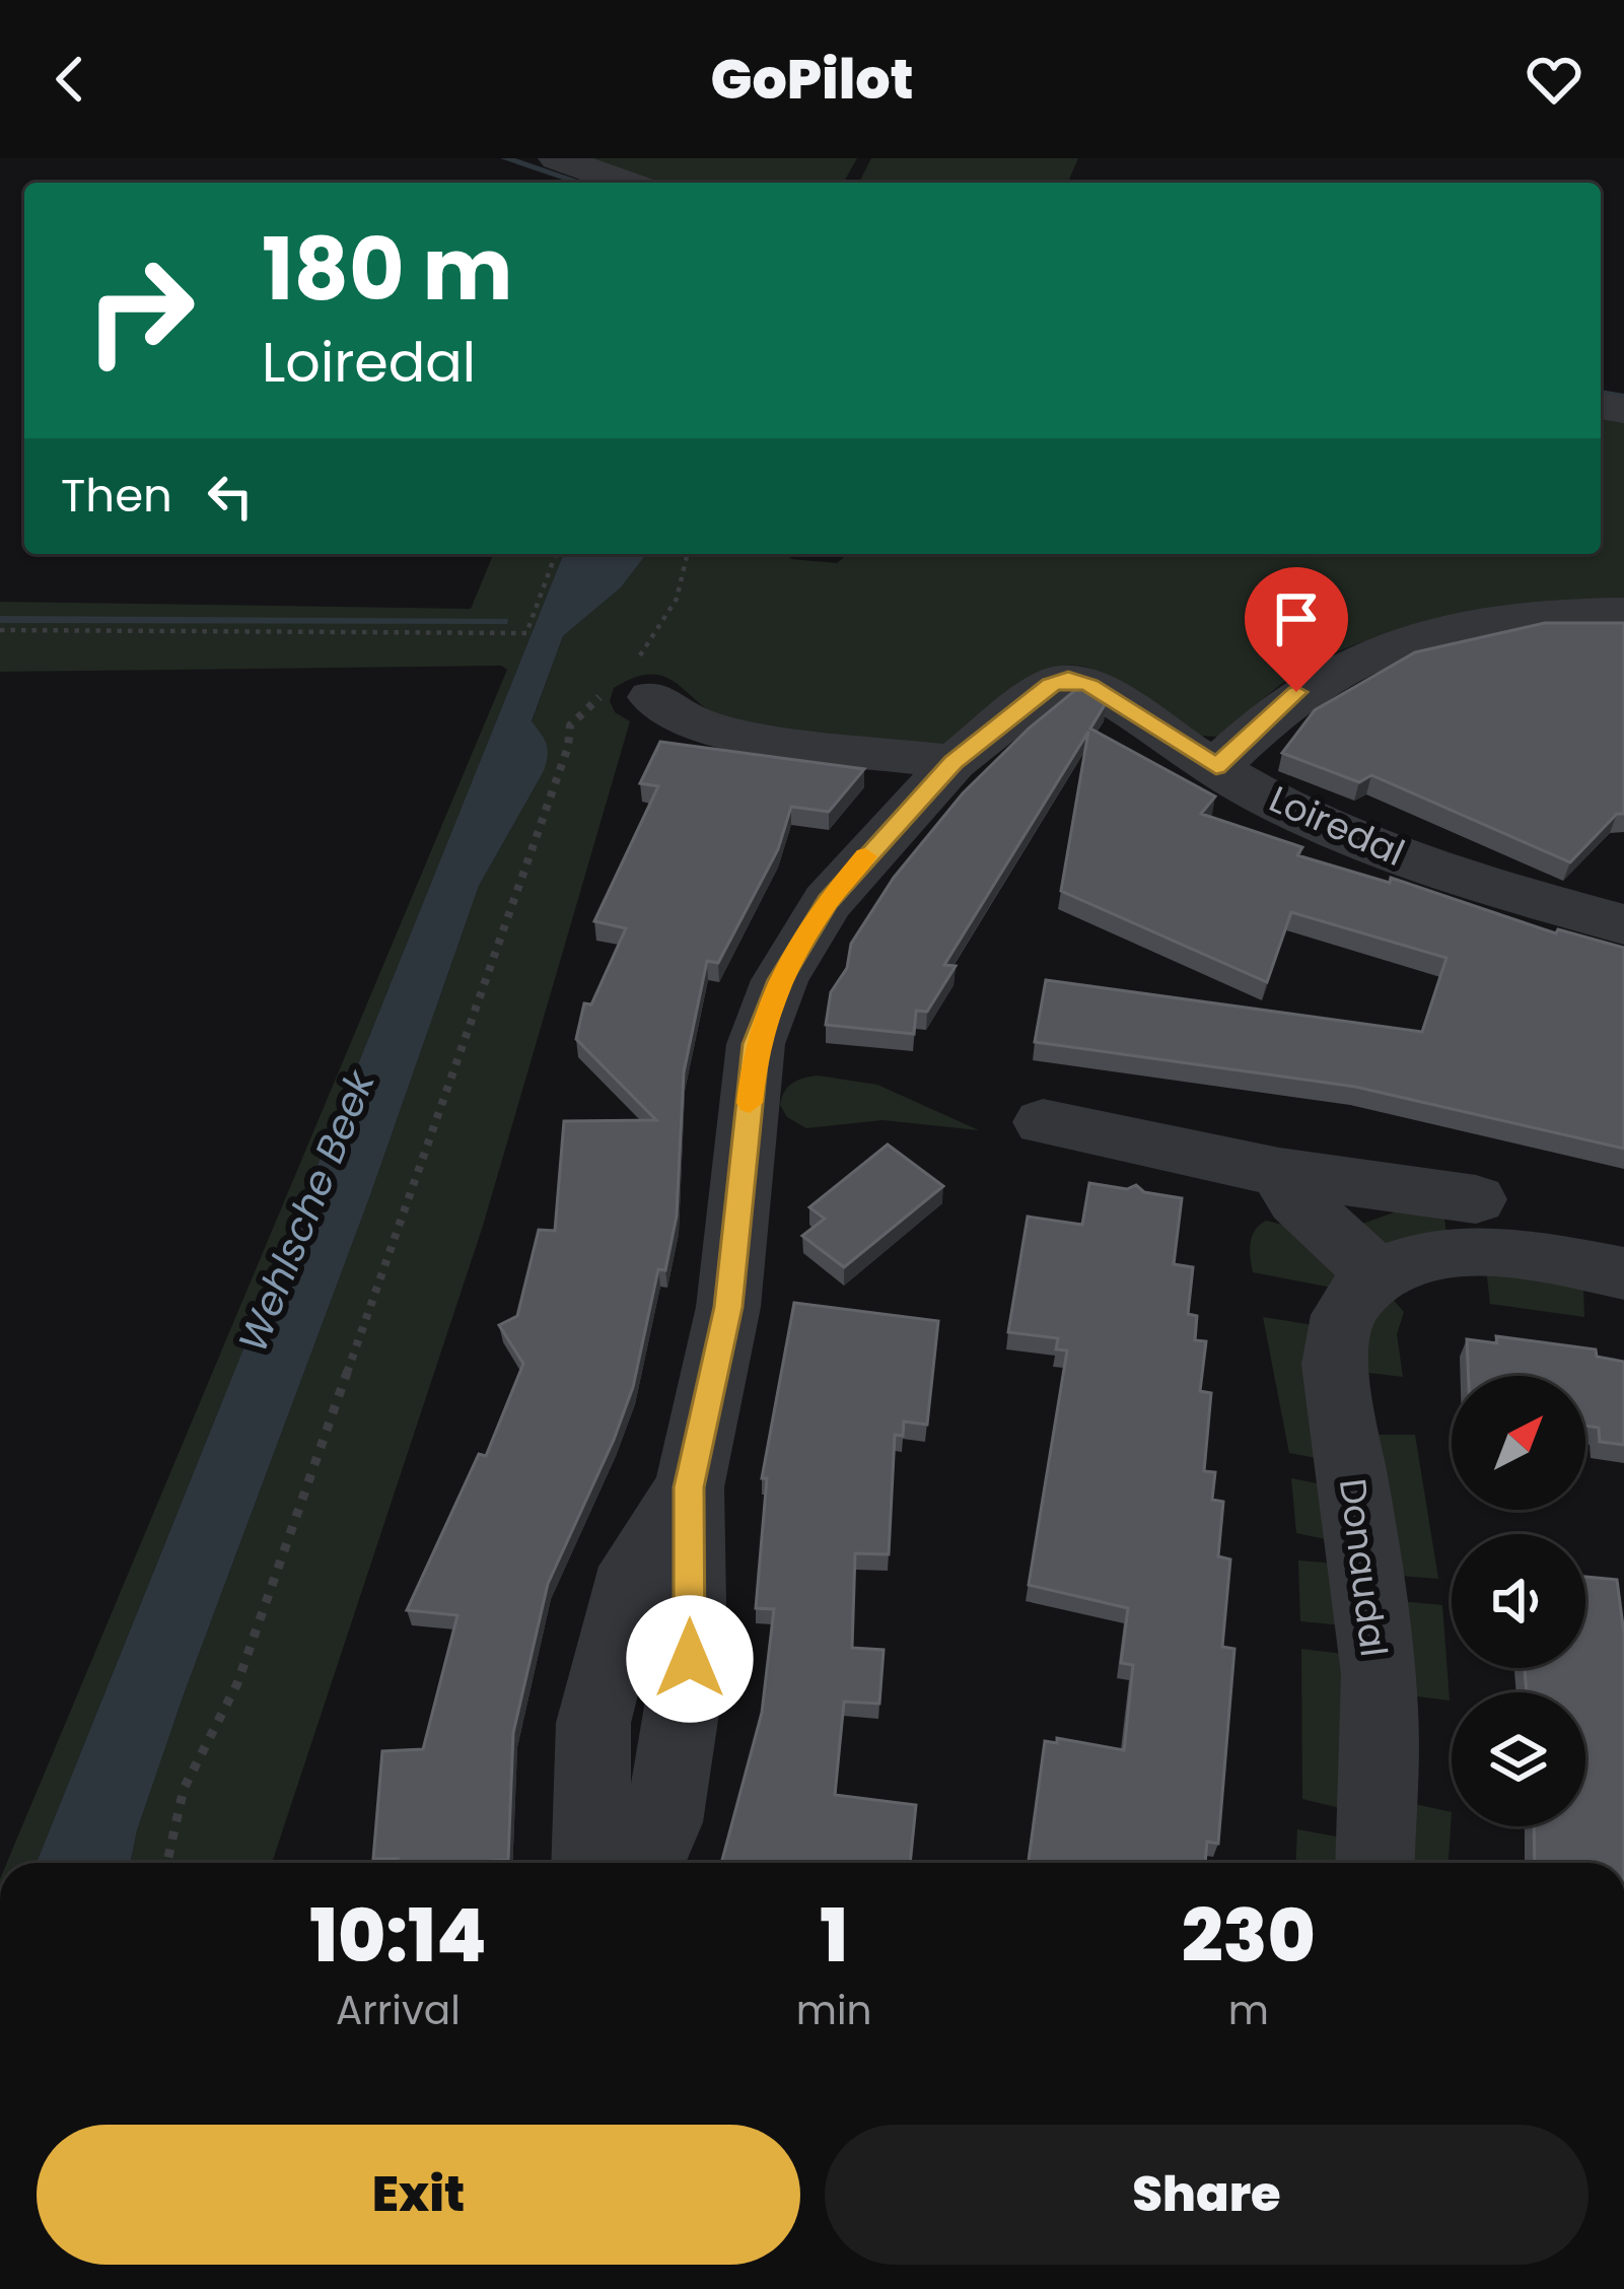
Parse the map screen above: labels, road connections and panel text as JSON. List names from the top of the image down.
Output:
{
  "streets": {
    "street": ["Loiredal", "Donaudal"]
  },
  "water": ["Wehlsche Beek"],
  "north": "top right",
  "page": {
    "header": "GoPilot",
    "turn": ["180 m", "Loiredal"],
    "then": "Then",
    "eta": [
      "10:14",
      "Arrival",
      "1",
      "min",
      "230",
      "m"
    ],
    "buttons": ["Exit", "Share"]
  }
}
